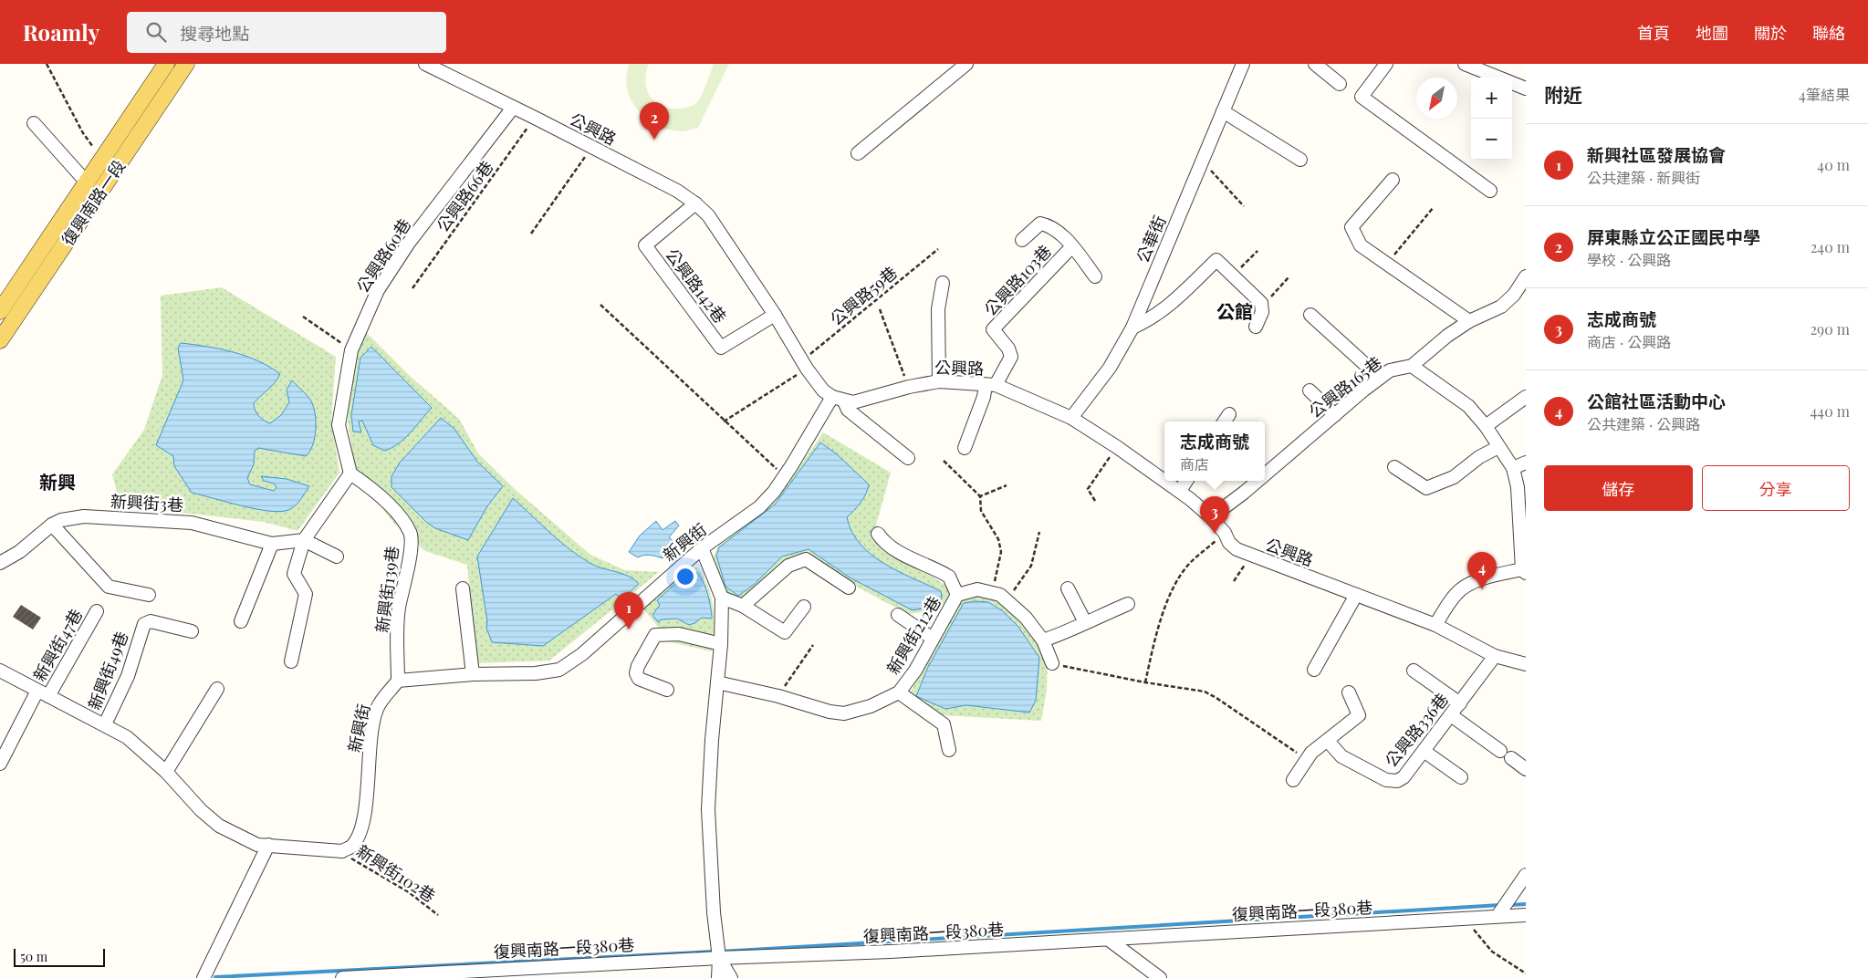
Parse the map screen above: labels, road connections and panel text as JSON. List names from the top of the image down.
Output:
{
  "streets": {
    "main road": ["復興南路一段"],
    "street": [
      "公興路",
      "公華街",
      "公興路60巷",
      "公興路103巷",
      "公興路142巷",
      "公興路165巷",
      "新興街3巷",
      "新興街",
      "新興街139巷",
      "新興街212巷",
      "新興街47巷",
      "新興街49巷",
      "公興路336巷",
      "復興南路一段380巷"
    ],
    "path": ["公興路66巷", "公興路59巷", "新興街102巷"]
  },
  "crossings": [
    ["公興路", "公興路66巷"],
    ["公興路", "公華街"],
    ["公興路", "公興路60巷"],
    ["公興路", "公興路103巷"],
    ["公興路", "公興路142巷"],
    ["公興路", "公興路59巷"],
    ["公興路", "公興路165巷"],
    ["公興路", "新興街"],
    ["公興路", "公興路336巷"],
    ["公興路60巷", "新興街139巷"],
    ["新興街", "新興街139巷"],
    ["新興街", "新興街102巷"]
  ],
  "districts": ["公館", "新興"],
  "scale_bar": "50 m",
  "north": "bottom left",
  "page": {
    "header": "Roamly",
    "search": "搜尋地點",
    "nav": [
      "首頁",
      "地圖",
      "關於",
      "聯絡"
    ],
    "heading": ["附近", "4筆結果"],
    "map_buttons": ["+", "−"],
    "pins": [
      "2",
      "3",
      "4",
      "1"
    ],
    "list": [
      {
        "mark": "1",
        "name": "新興社區發展協會",
        "note": "公共建築 · 新興街",
        "value": "40 m"
      },
      {
        "mark": "2",
        "name": "屏東縣立公正國民中學",
        "note": "學校 · 公興路",
        "value": "240 m"
      },
      {
        "mark": "3",
        "name": "志成商號",
        "note": "商店 · 公興路",
        "value": "290 m"
      },
      {
        "mark": "4",
        "name": "公館社區活動中心",
        "note": "公共建築 · 公興路",
        "value": "440 m"
      }
    ],
    "popup": ["志成商號", "商店"],
    "buttons": ["儲存", "分享"],
    "scale": "50 m"
  }
}
